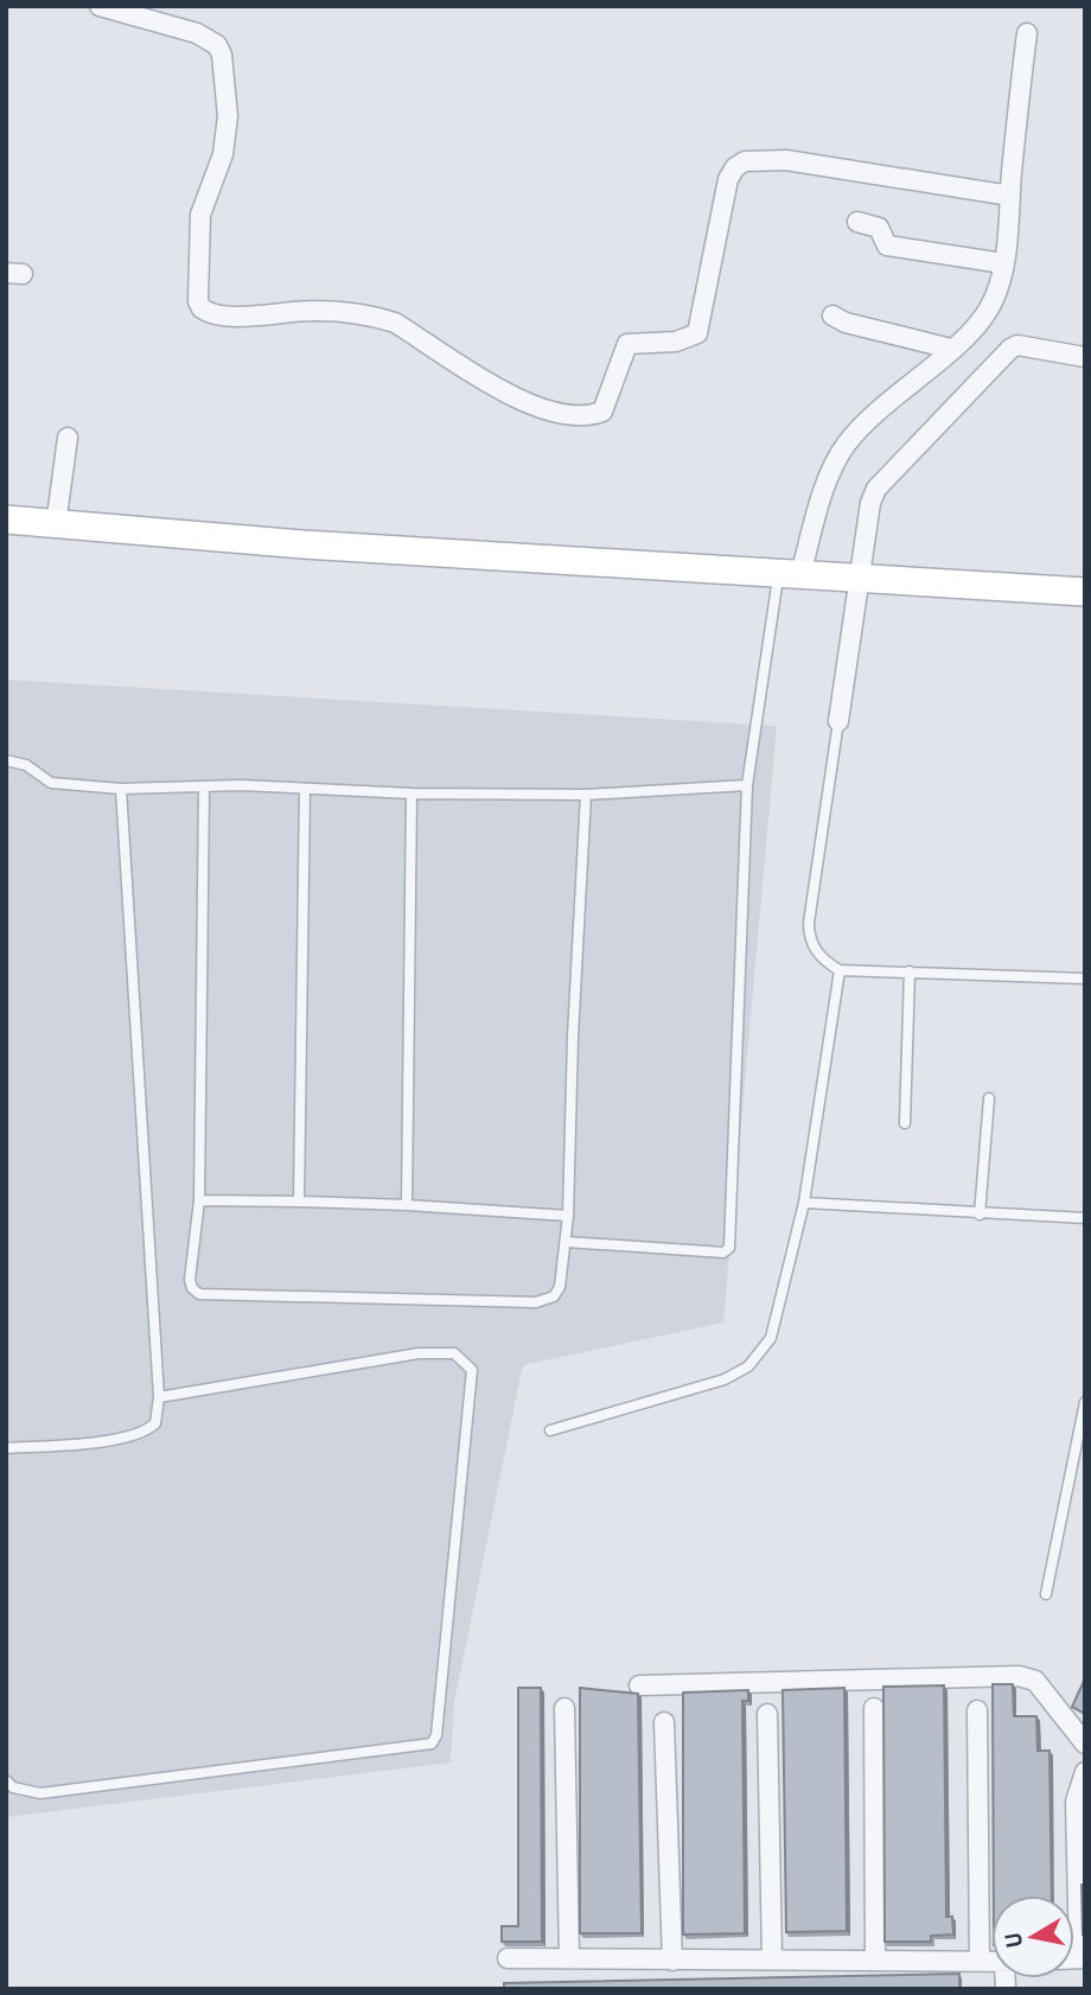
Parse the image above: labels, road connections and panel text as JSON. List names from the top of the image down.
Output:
{
  "north": "left"
}
